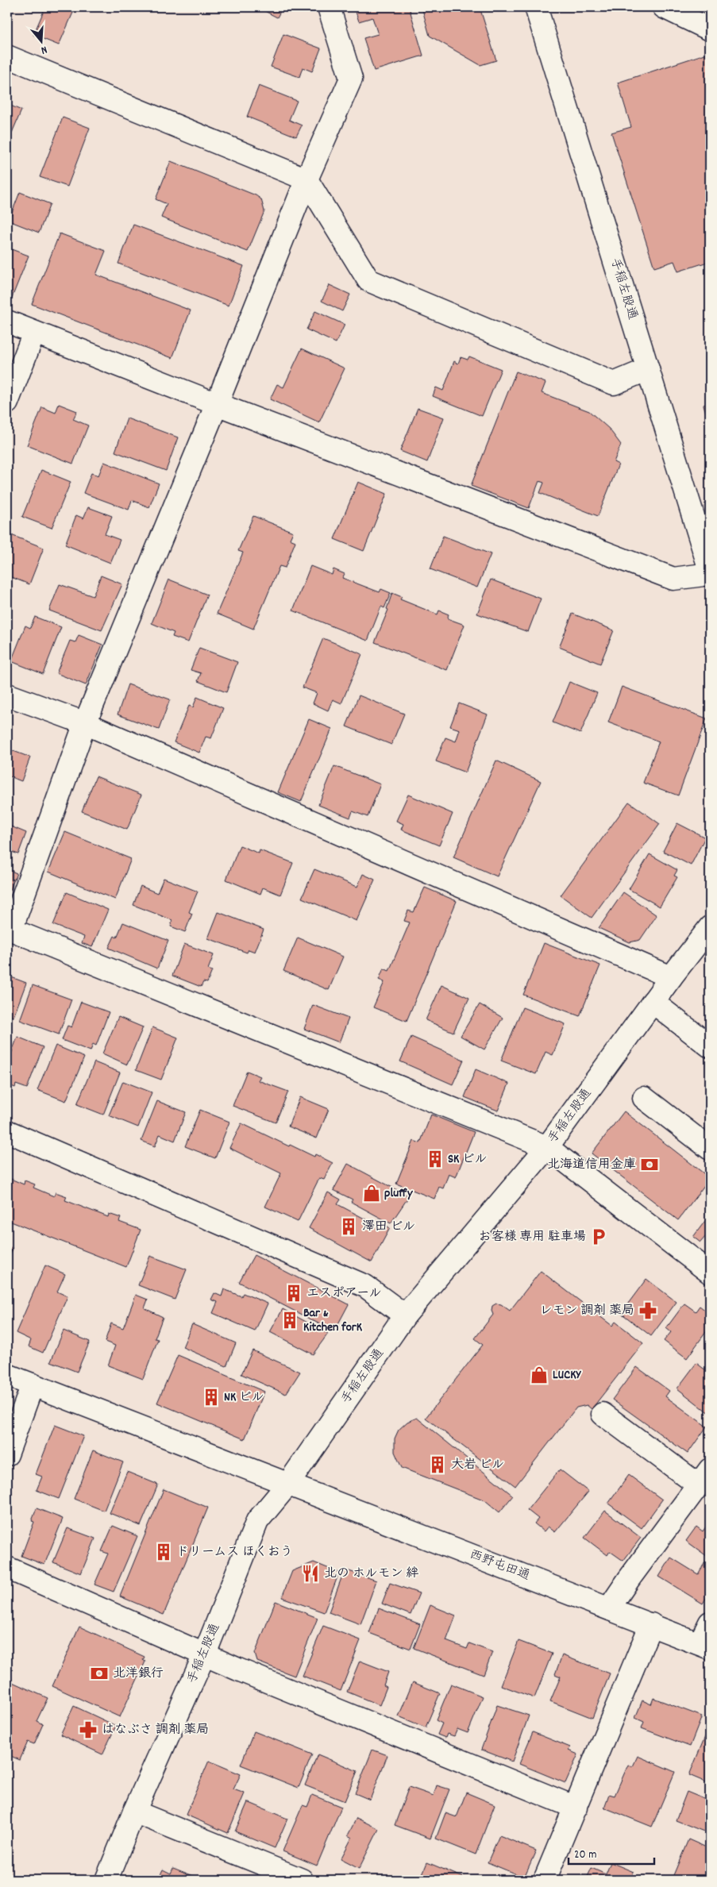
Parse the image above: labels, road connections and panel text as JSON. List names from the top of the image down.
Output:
{
  "streets": {
    "street": ["手稲左股通", "西野屯田通"]
  },
  "crossings": [
    ["手稲左股通", "西野屯田通"]
  ],
  "places": {
    "building": [
      "SK ビル",
      "澤田 ビル",
      "エスポアール",
      "Bar & Kitchen forK",
      "NK ビル",
      "大岩 ビル",
      "ドリームス ほくおう"
    ],
    "bank": ["北海道信用金庫", "北洋銀行"],
    "shop": ["pluffy", "LUCKY"],
    "parking": ["お客様 専用 駐車場"],
    "pharmacy": ["レモン 調剤 薬局", "はなぶさ 調剤 薬局"],
    "restaurant": ["北の ホルモン 絆"]
  },
  "scale_bar": "20 m",
  "north": "bottom"
}
